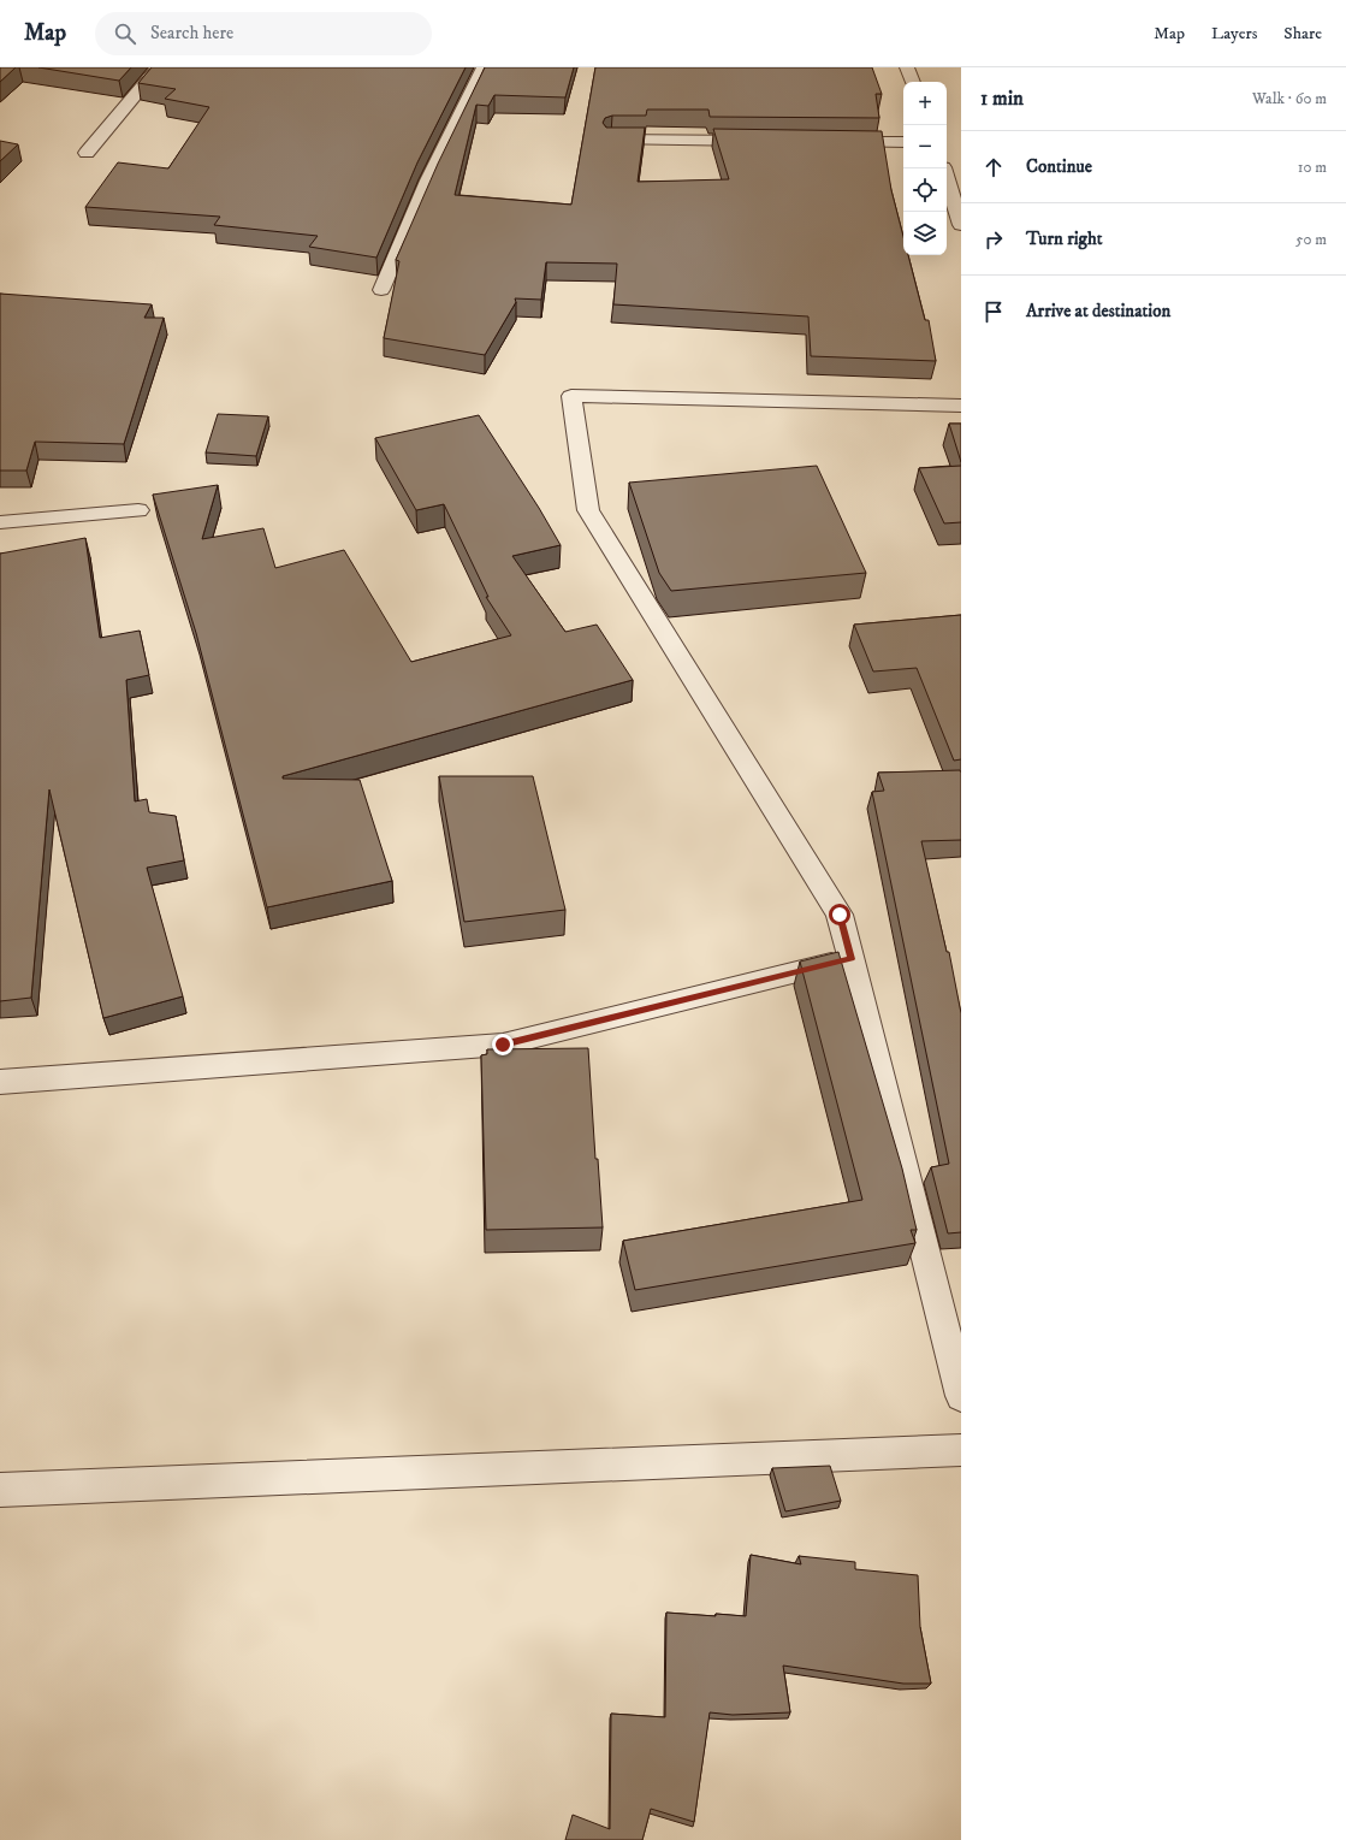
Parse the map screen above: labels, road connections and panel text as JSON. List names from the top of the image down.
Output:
{
  "page": {
    "header": "Map",
    "search": "Search here",
    "nav": ["Map", "Layers", "Share"],
    "heading": ["1 min", "Walk · 60 m"],
    "map_buttons": ["+", "−"],
    "list": [
      ["Continue", "10 m"],
      ["Turn right", "50 m"],
      "Arrive at destination"
    ]
  }
}
